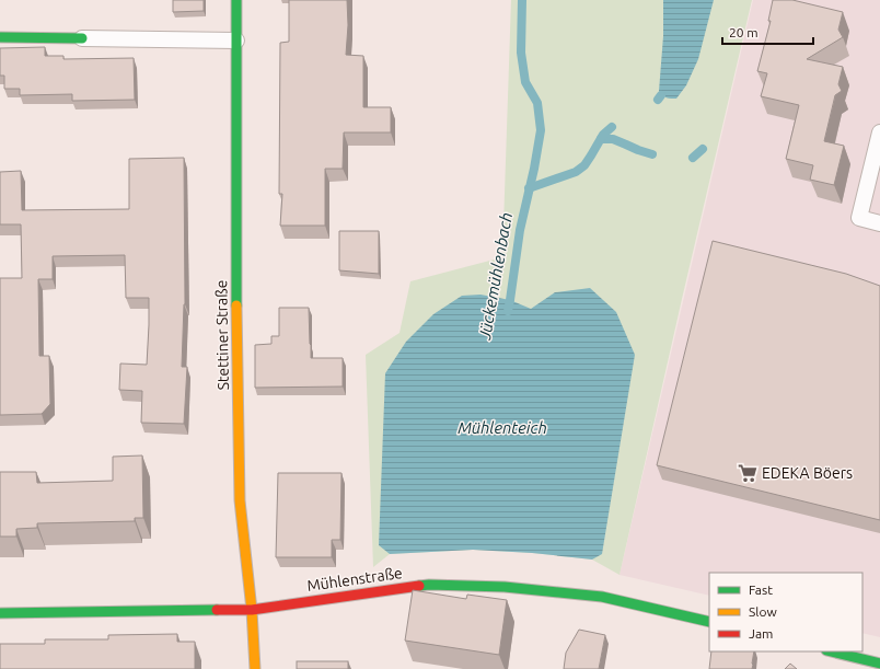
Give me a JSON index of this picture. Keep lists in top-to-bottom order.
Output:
{
  "streets": {
    "street": ["Stettiner Straße", "Mühlenstraße"]
  },
  "crossings": [
    ["Stettiner Straße", "Mühlenstraße"]
  ],
  "water": ["Jückemühlenbach", "Mühlenteich"],
  "places": {
    "supermarket": ["EDEKA Böers"]
  },
  "legend": ["Fast", "Slow", "Jam"],
  "scale_bar": "20 m"
}
